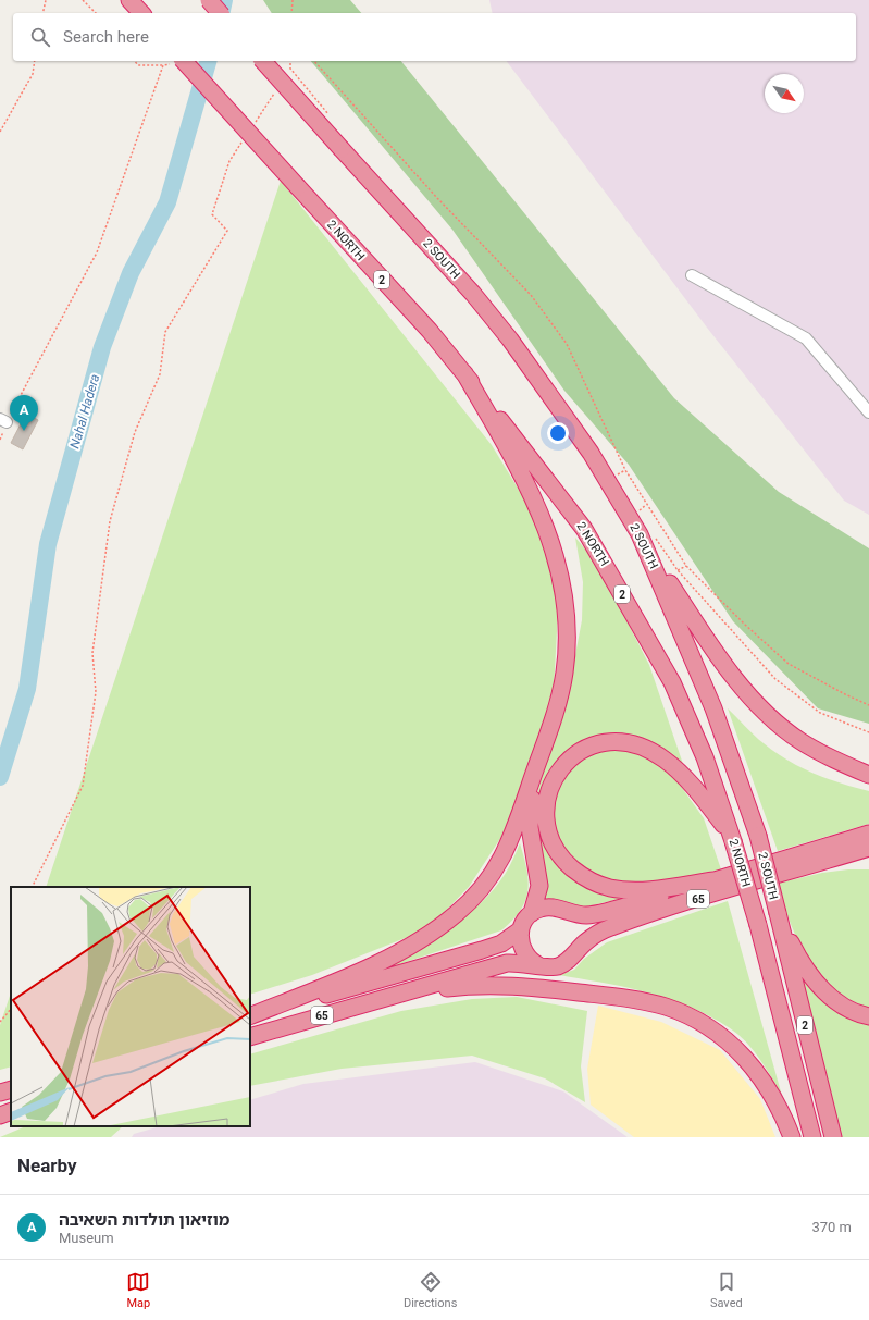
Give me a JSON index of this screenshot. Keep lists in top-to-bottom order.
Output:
{
  "streets": {
    "highway": [
      "2 NORTH",
      "2 SOUTH",
      "2",
      "65"
    ]
  },
  "water": ["Nahal Hadera"],
  "north": "bottom right",
  "page": {
    "search": "Search here",
    "pins": "A",
    "heading": "Nearby",
    "list": [
      {
        "mark": "A",
        "name": "מוזיאון תולדות השאיבה",
        "note": "Museum",
        "value": "370 m"
      }
    ],
    "nav": ["Map", "Directions", "Saved"]
  }
}
